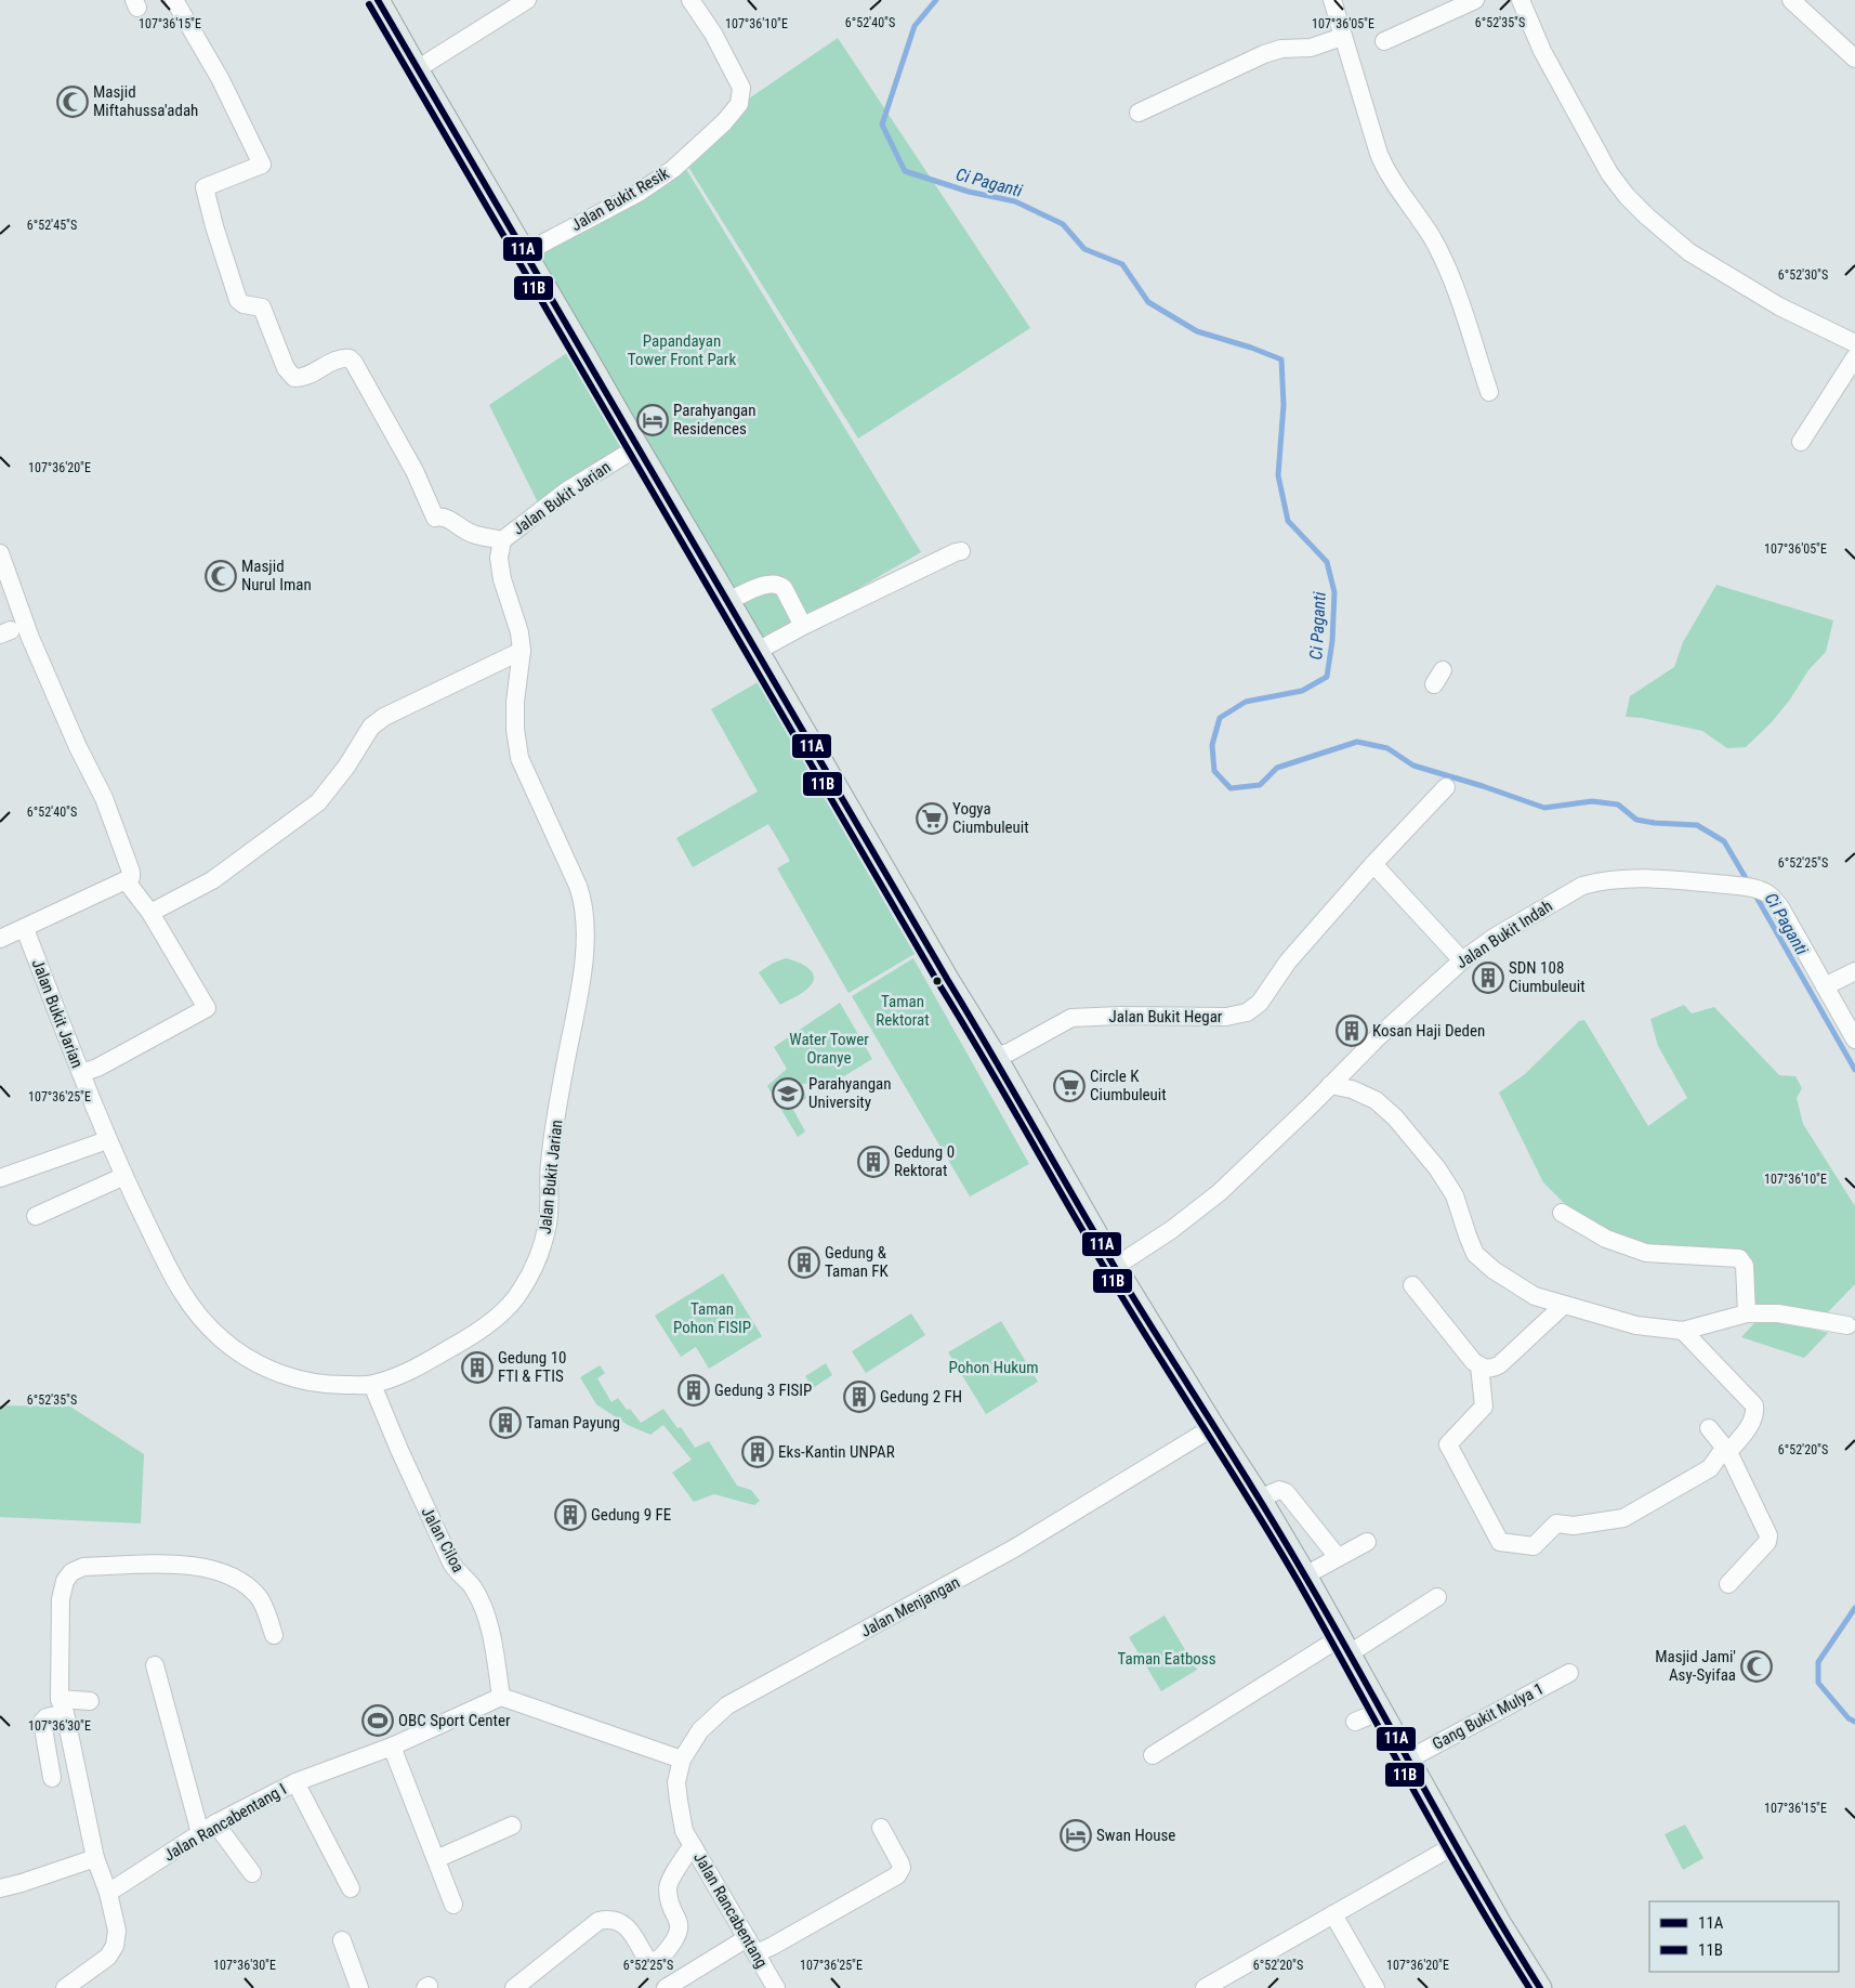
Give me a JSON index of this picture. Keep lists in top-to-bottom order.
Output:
{
  "streets": {
    "street": [
      "Jalan Bukit Resik",
      "Jalan Bukit Jarian",
      "Jalan Bukit Indah",
      "Jalan Bukit Hegar",
      "Jalan Ciloa",
      "Jalan Menjangan",
      "Gang Bukit Mulya 1",
      "Jalan Rancabentang I",
      "Jalan Rancabentang"
    ]
  },
  "crossings": [
    ["Jalan Bukit Jarian", "Jalan Ciloa"],
    ["Jalan Ciloa", "Jalan Rancabentang I"],
    ["Jalan Menjangan", "Jalan Rancabentang"]
  ],
  "water": ["Ci Paganti"],
  "parks": [
    "Papandayan Tower Front Park",
    "Taman Rektorat",
    "Water Tower Oranye",
    "Taman Pohon FISIP",
    "Pohon Hukum",
    "Taman Eatboss"
  ],
  "places": {
    "mosque": ["Masjid Miftahussa'adah", "Masjid Nurul Iman", "Masjid Jami' Asy-Syifaa"],
    "hotel": ["Parahyangan Residences", "Swan House"],
    "supermarket": ["Yogya Ciumbuleuit", "Circle K Ciumbuleuit"],
    "building": [
      "SDN 108 Ciumbuleuit",
      "Kosan Haji Deden",
      "Gedung 0 Rektorat",
      "Gedung & Taman FK",
      "Gedung 10 FTI & FTIS",
      "Gedung 3 FISIP",
      "Gedung 2 FH",
      "Taman Payung",
      "Eks-Kantin UNPAR",
      "Gedung 9 FE"
    ],
    "school or university": ["Parahyangan University"],
    "sports": ["OBC Sport Center"]
  },
  "lines": ["transit line 11A", "transit line 11B"],
  "legend": ["11A", "11B"],
  "coordinates": [
    "6°52'40\"S",
    "6°52'35\"S",
    "107°36'15\"E",
    "107°36'05\"E",
    "107°36'10\"E",
    "6°52'45\"S",
    "6°52'30\"S",
    "107°36'20\"E",
    "6°52'25\"S",
    "107°36'25\"E",
    "6°52'20\"S",
    "107°36'30\"E"
  ]
}
